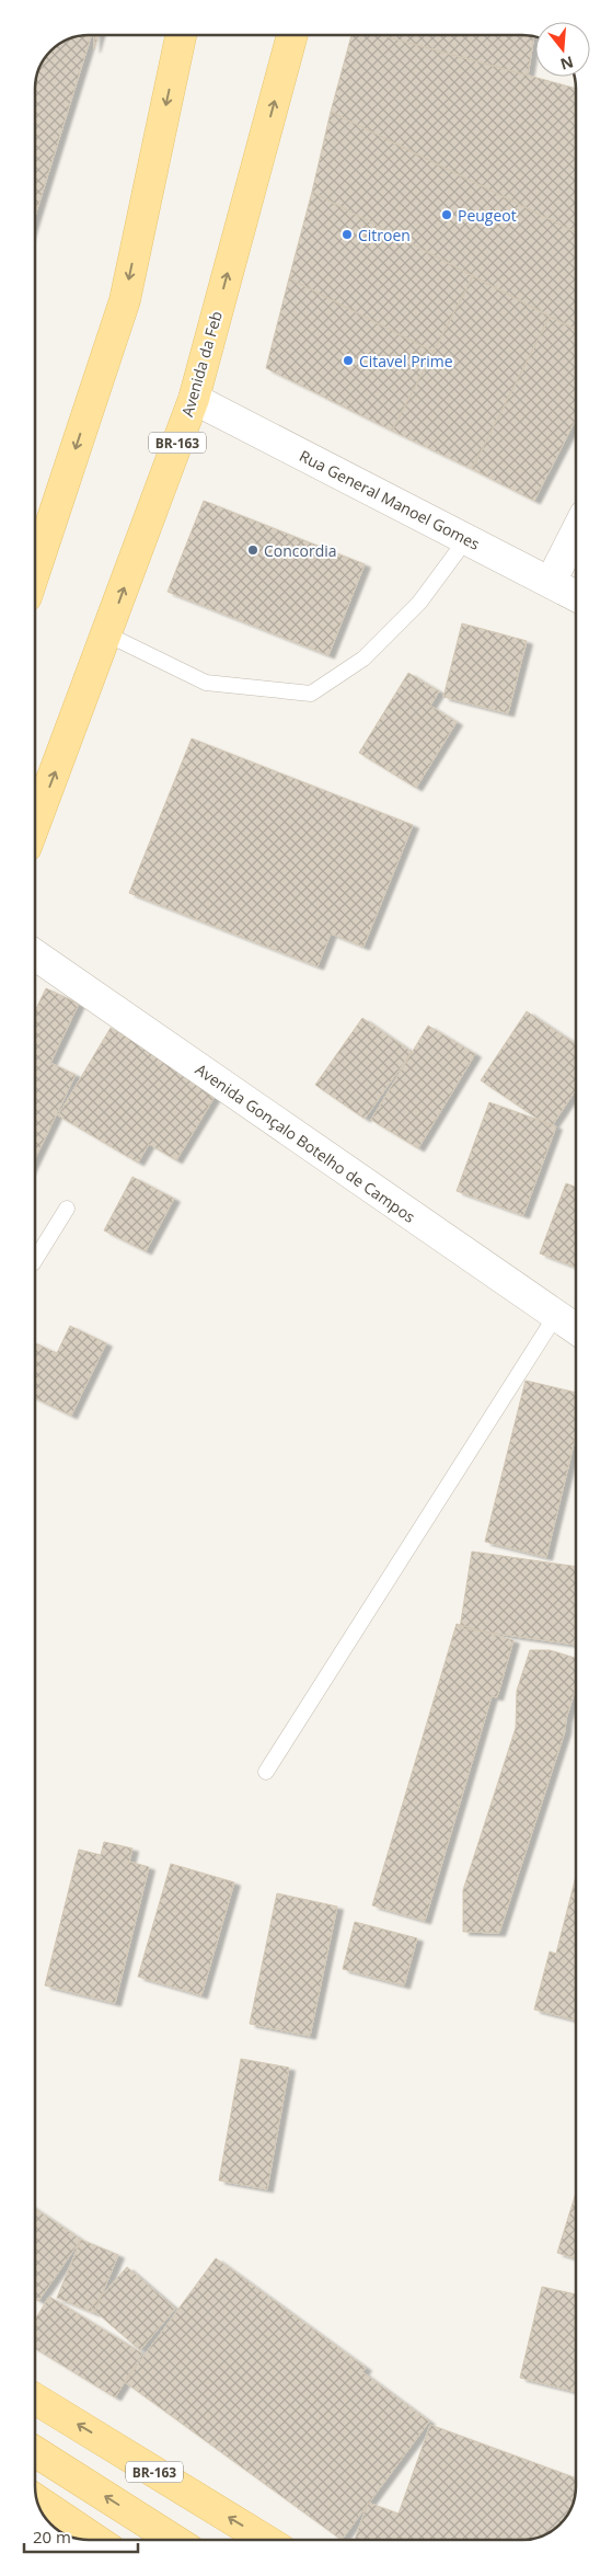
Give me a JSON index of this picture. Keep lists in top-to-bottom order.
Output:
{
  "streets": {
    "main road": ["Avenida da Feb", "BR-163"],
    "street": ["Rua General Manoel Gomes", "Avenida Gonçalo Botelho de Campos"]
  },
  "crossings": [
    ["Avenida da Feb", "Rua General Manoel Gomes"]
  ],
  "places": [
    "Peugeot",
    "Citroen",
    "Citavel Prime",
    "Concordia"
  ],
  "scale_bar": "20 m",
  "north": "bottom"
}
